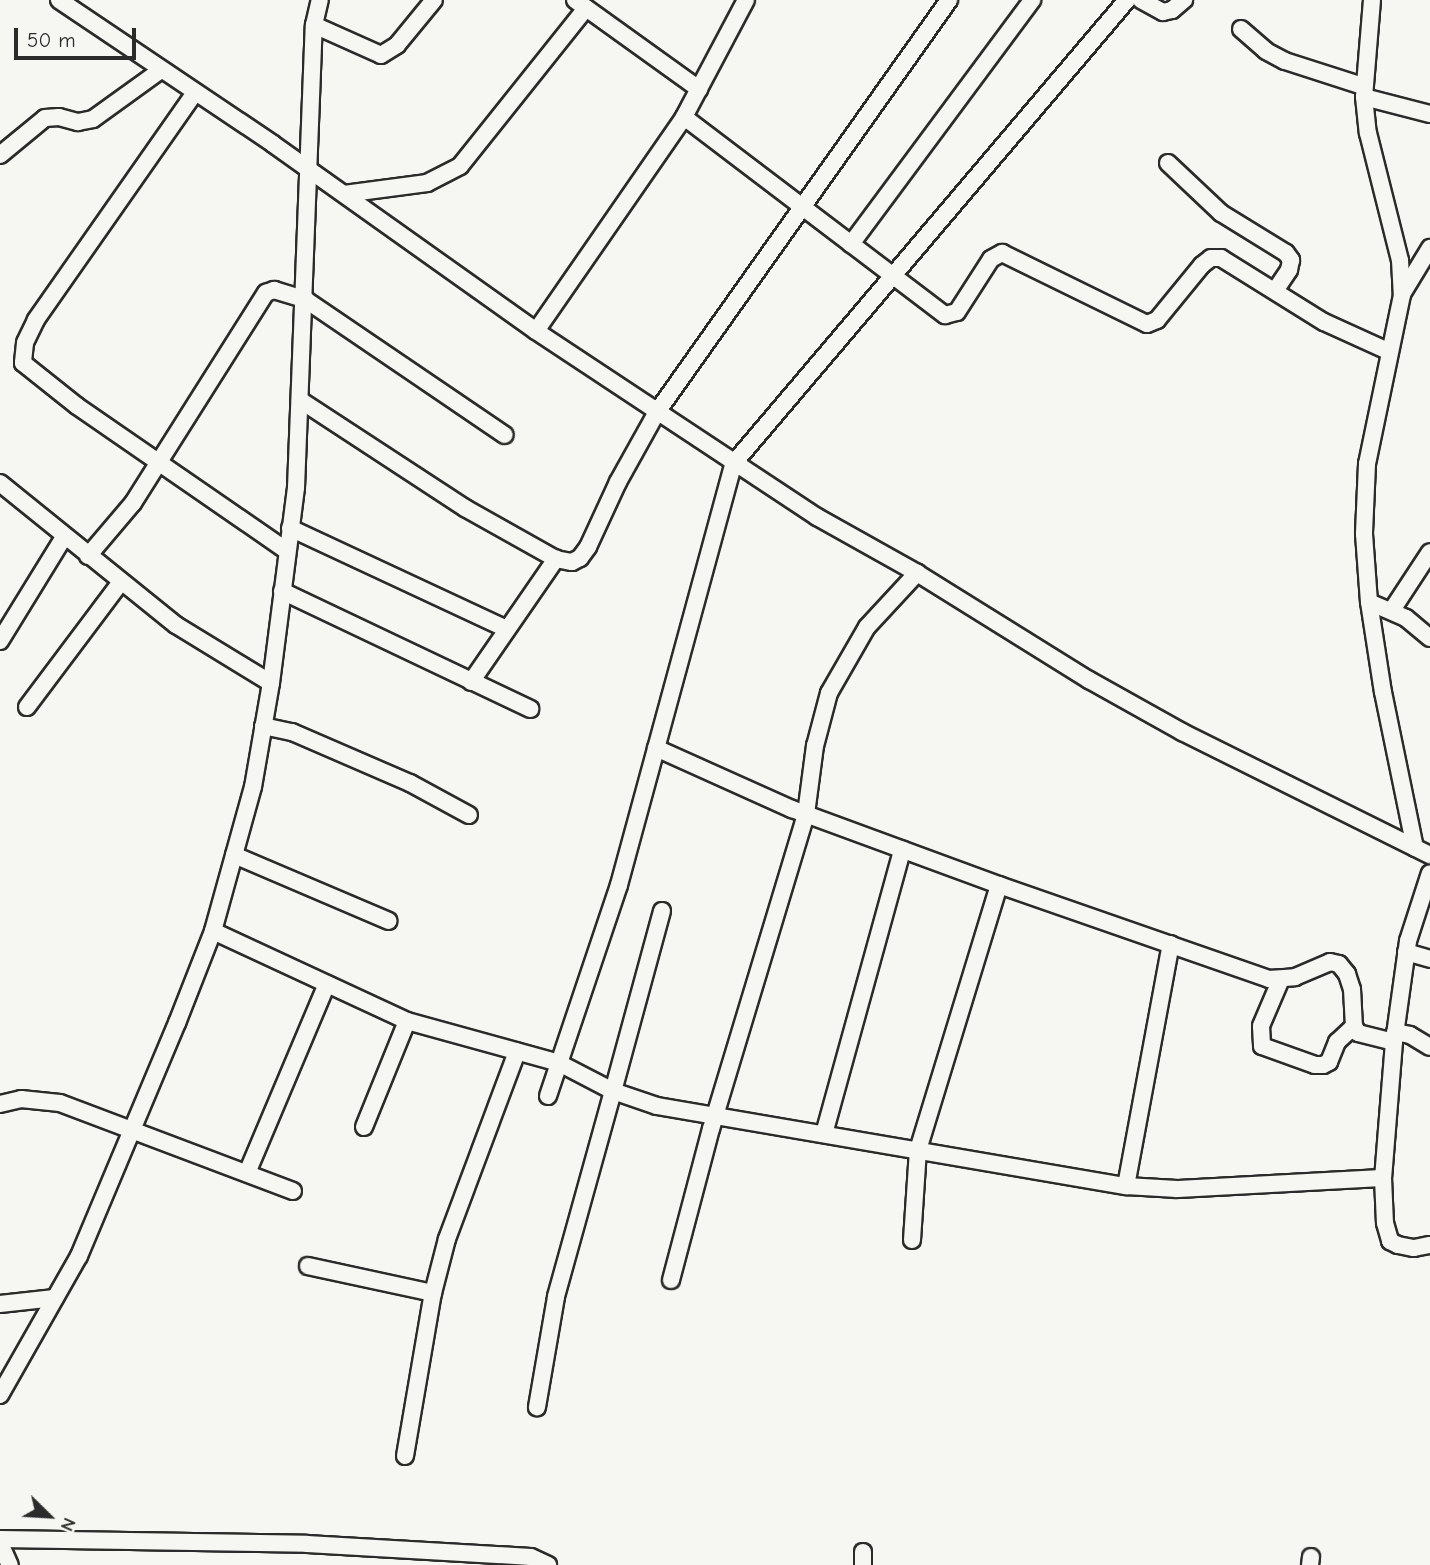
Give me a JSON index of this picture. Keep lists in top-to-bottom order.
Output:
{
  "scale_bar": "50 m",
  "north": "bottom right"
}
